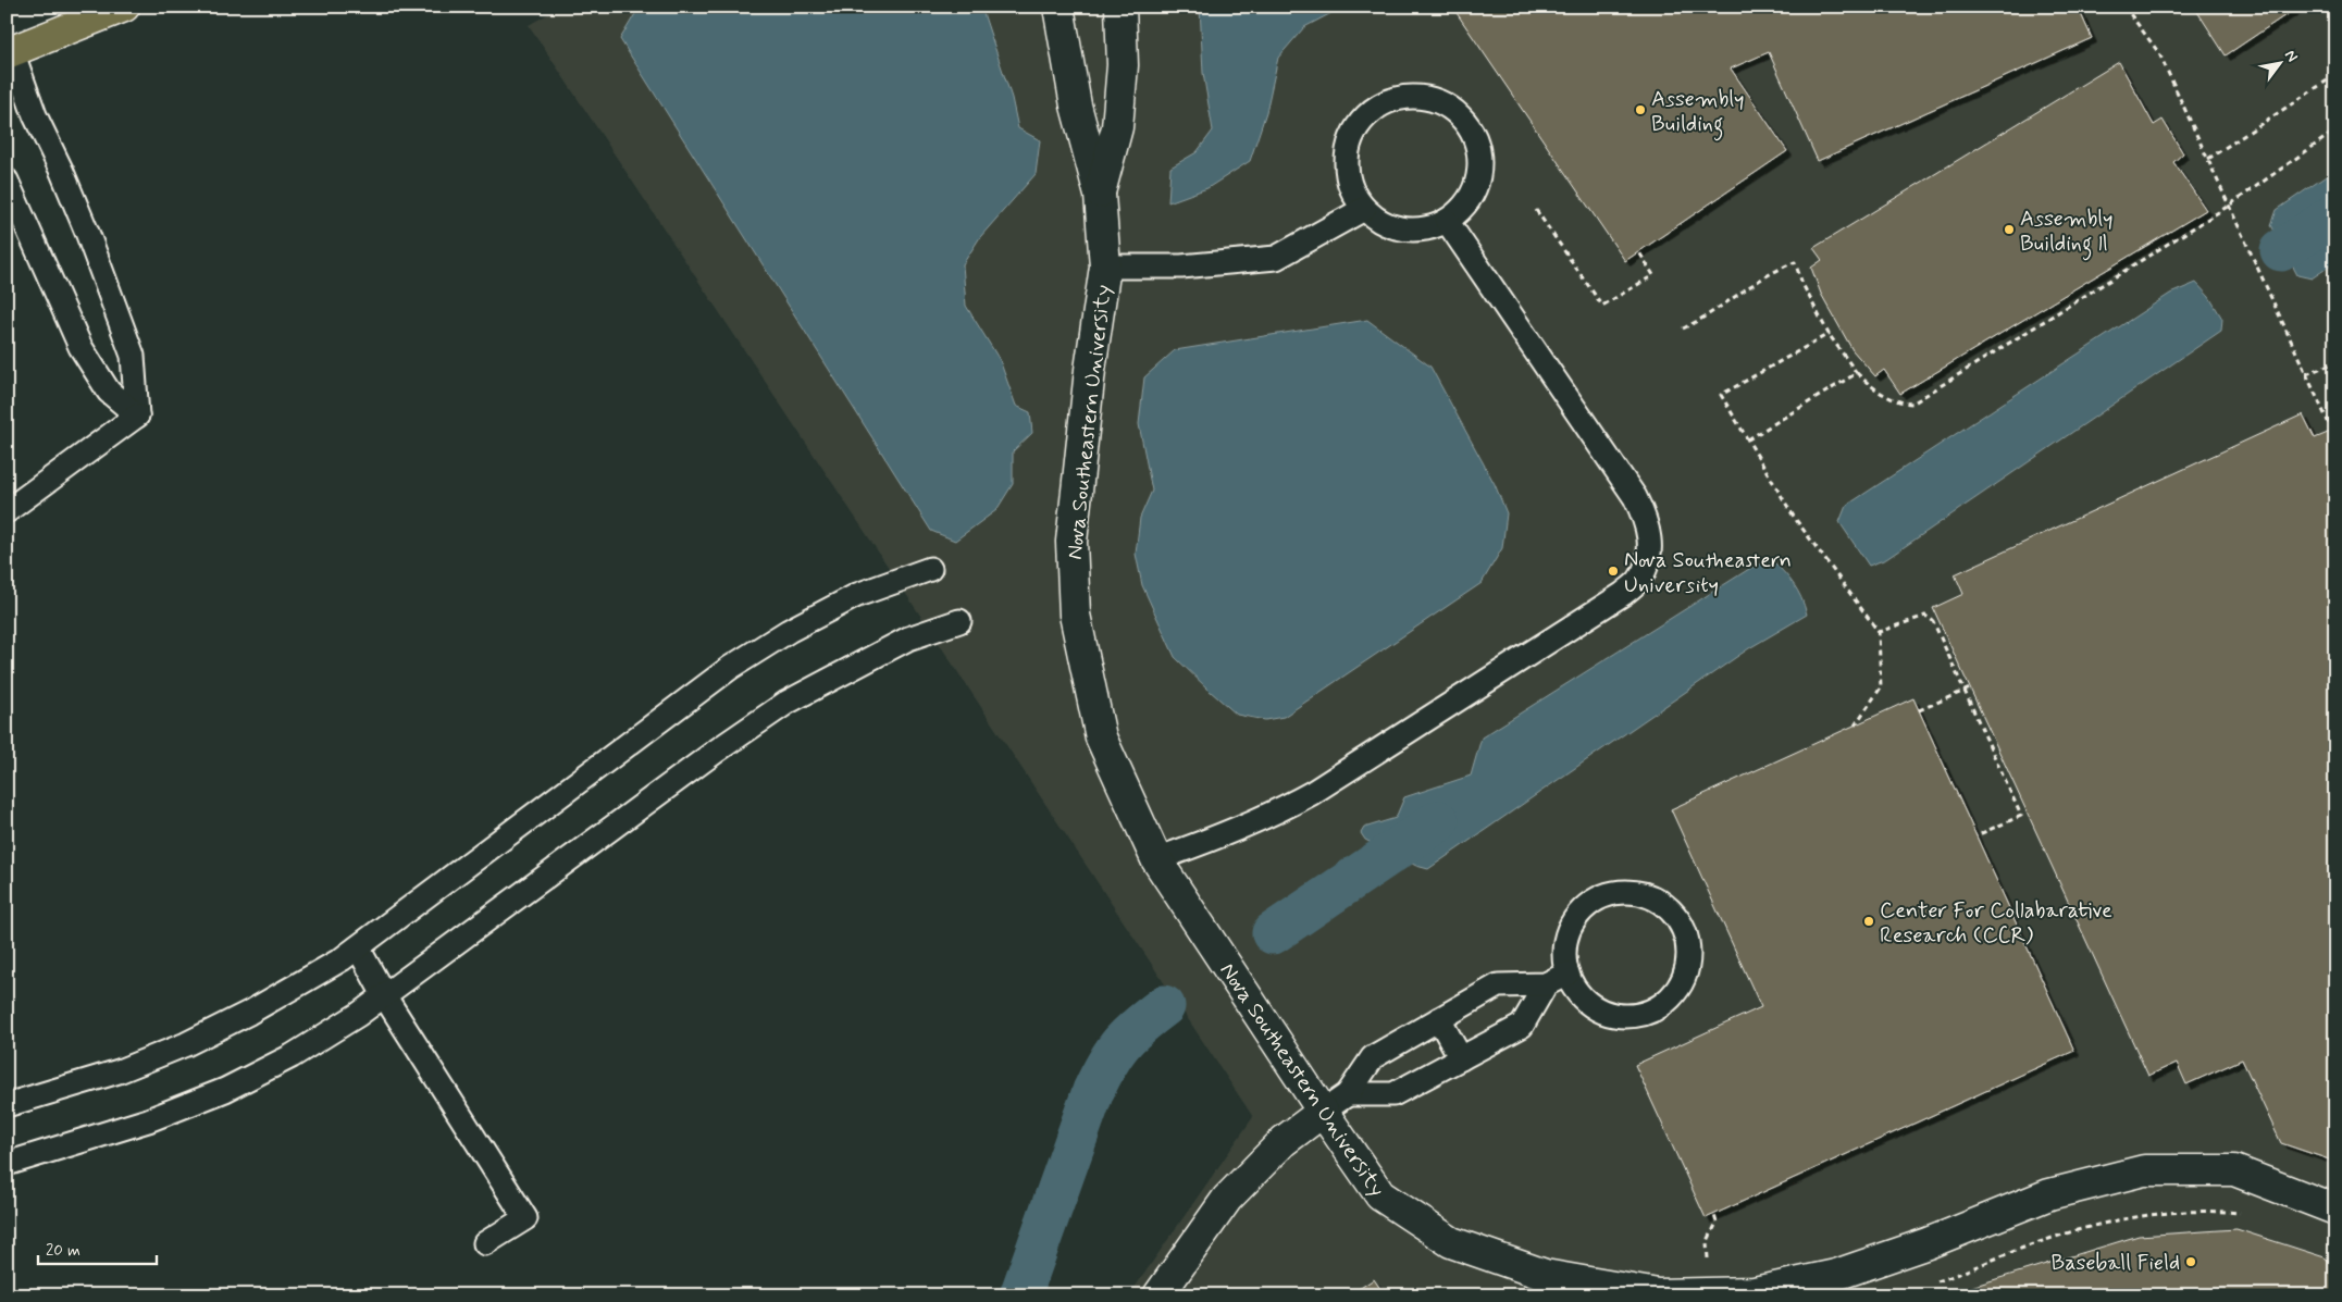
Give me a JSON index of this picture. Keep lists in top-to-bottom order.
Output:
{
  "streets": {
    "street": ["Nova Southeastern University"]
  },
  "places": [
    "Assembly Building",
    "Assembly Building ll",
    "Nova Southeastern University",
    "Center For Collabarative Research (CCR)",
    "Baseball Field"
  ],
  "scale_bar": "20 m",
  "north": "top right"
}
